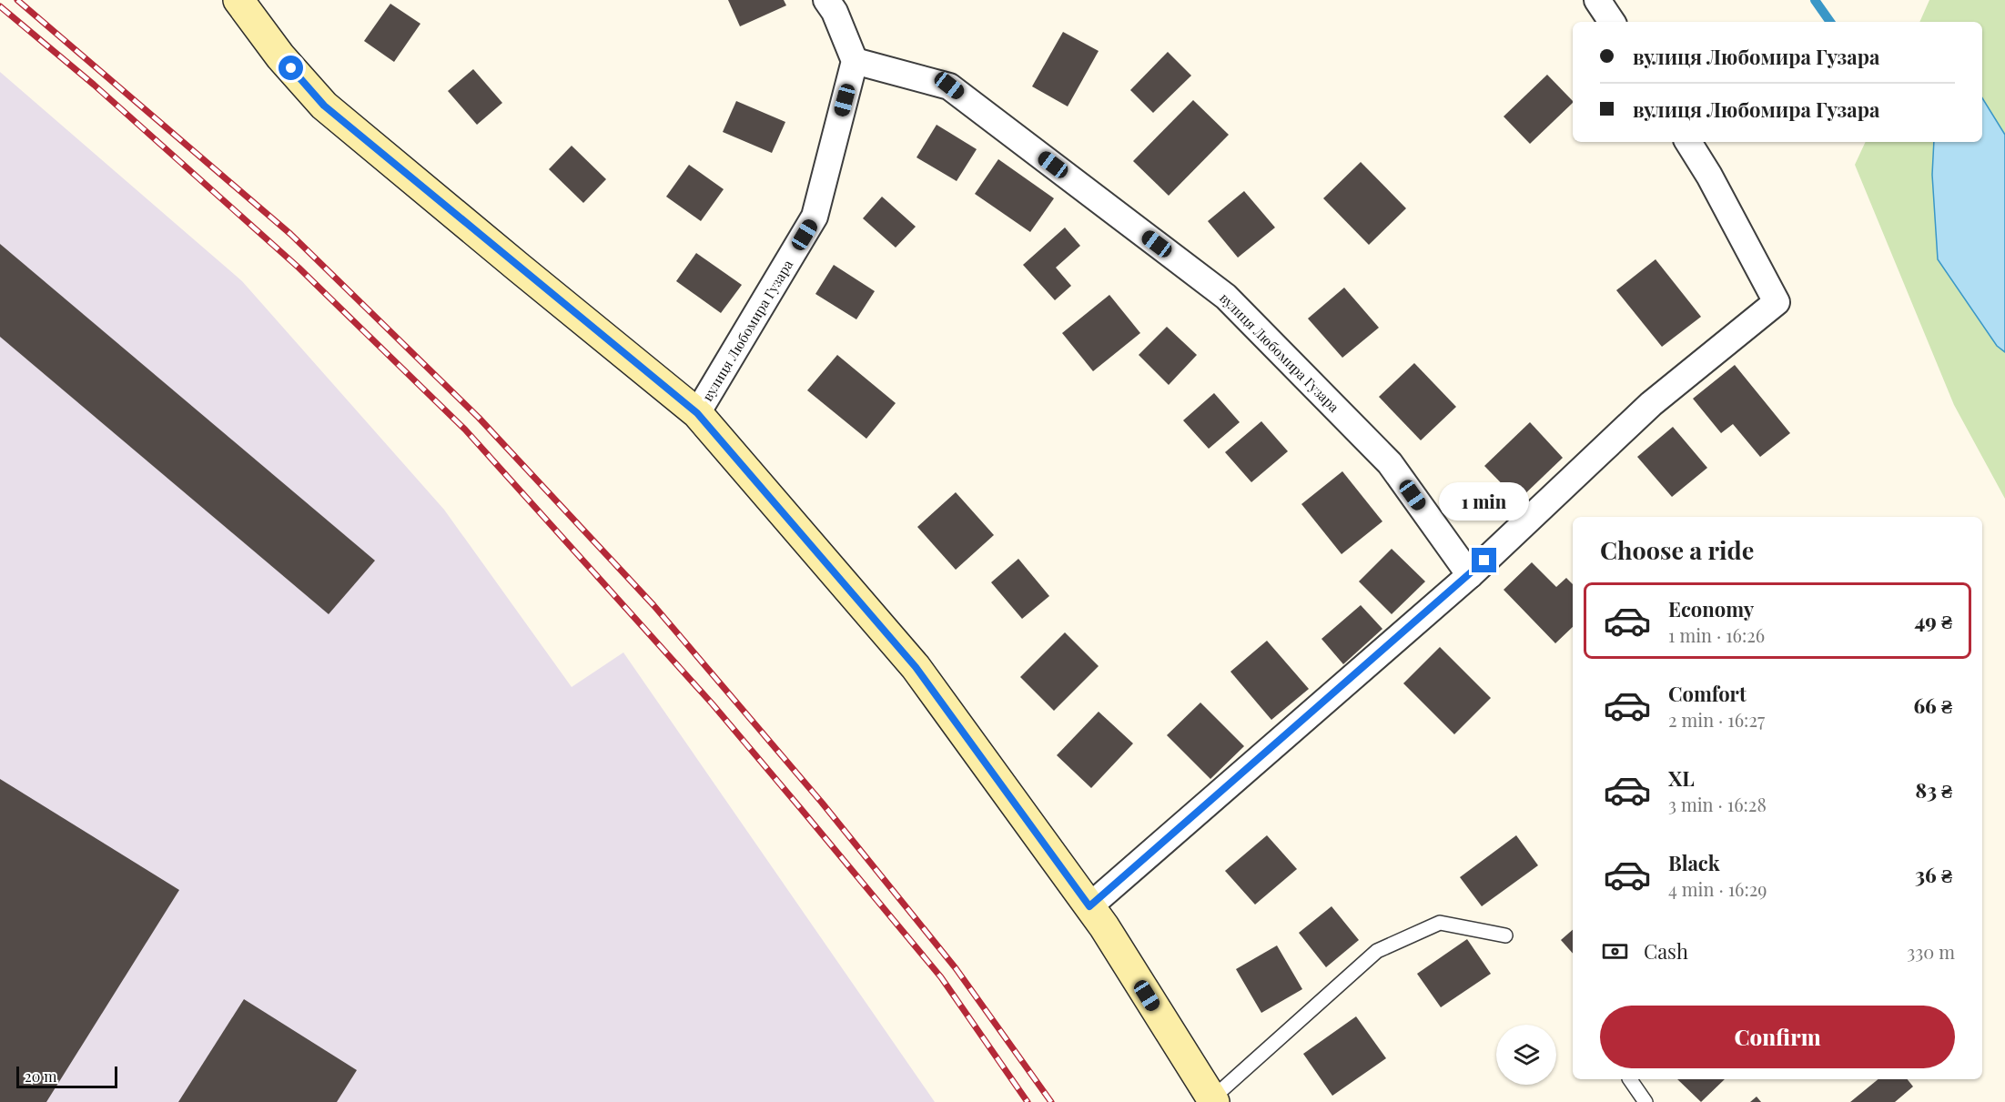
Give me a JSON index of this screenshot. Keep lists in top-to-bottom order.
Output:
{
  "streets": {
    "main road": ["вулиця Любомира Гузара"]
  },
  "scale_bar": "20 m",
  "page": {
    "banner": ["вулиця Любомира Гузара", "вулиця Любомира Гузара"],
    "bubble": "1 min",
    "heading": "Choose a ride",
    "list": [
      {
        "name": "Economy",
        "note": "1 min · 16:26",
        "value": "49 ₴"
      },
      {
        "name": "Comfort",
        "note": "2 min · 16:27",
        "value": "66 ₴"
      },
      {
        "name": "XL",
        "note": "3 min · 16:28",
        "value": "83 ₴"
      },
      {
        "name": "Black",
        "note": "4 min · 16:29",
        "value": "36 ₴"
      }
    ],
    "pay": ["Cash", "330 m"],
    "buttons": "Confirm",
    "scale": "20 m"
  }
}
